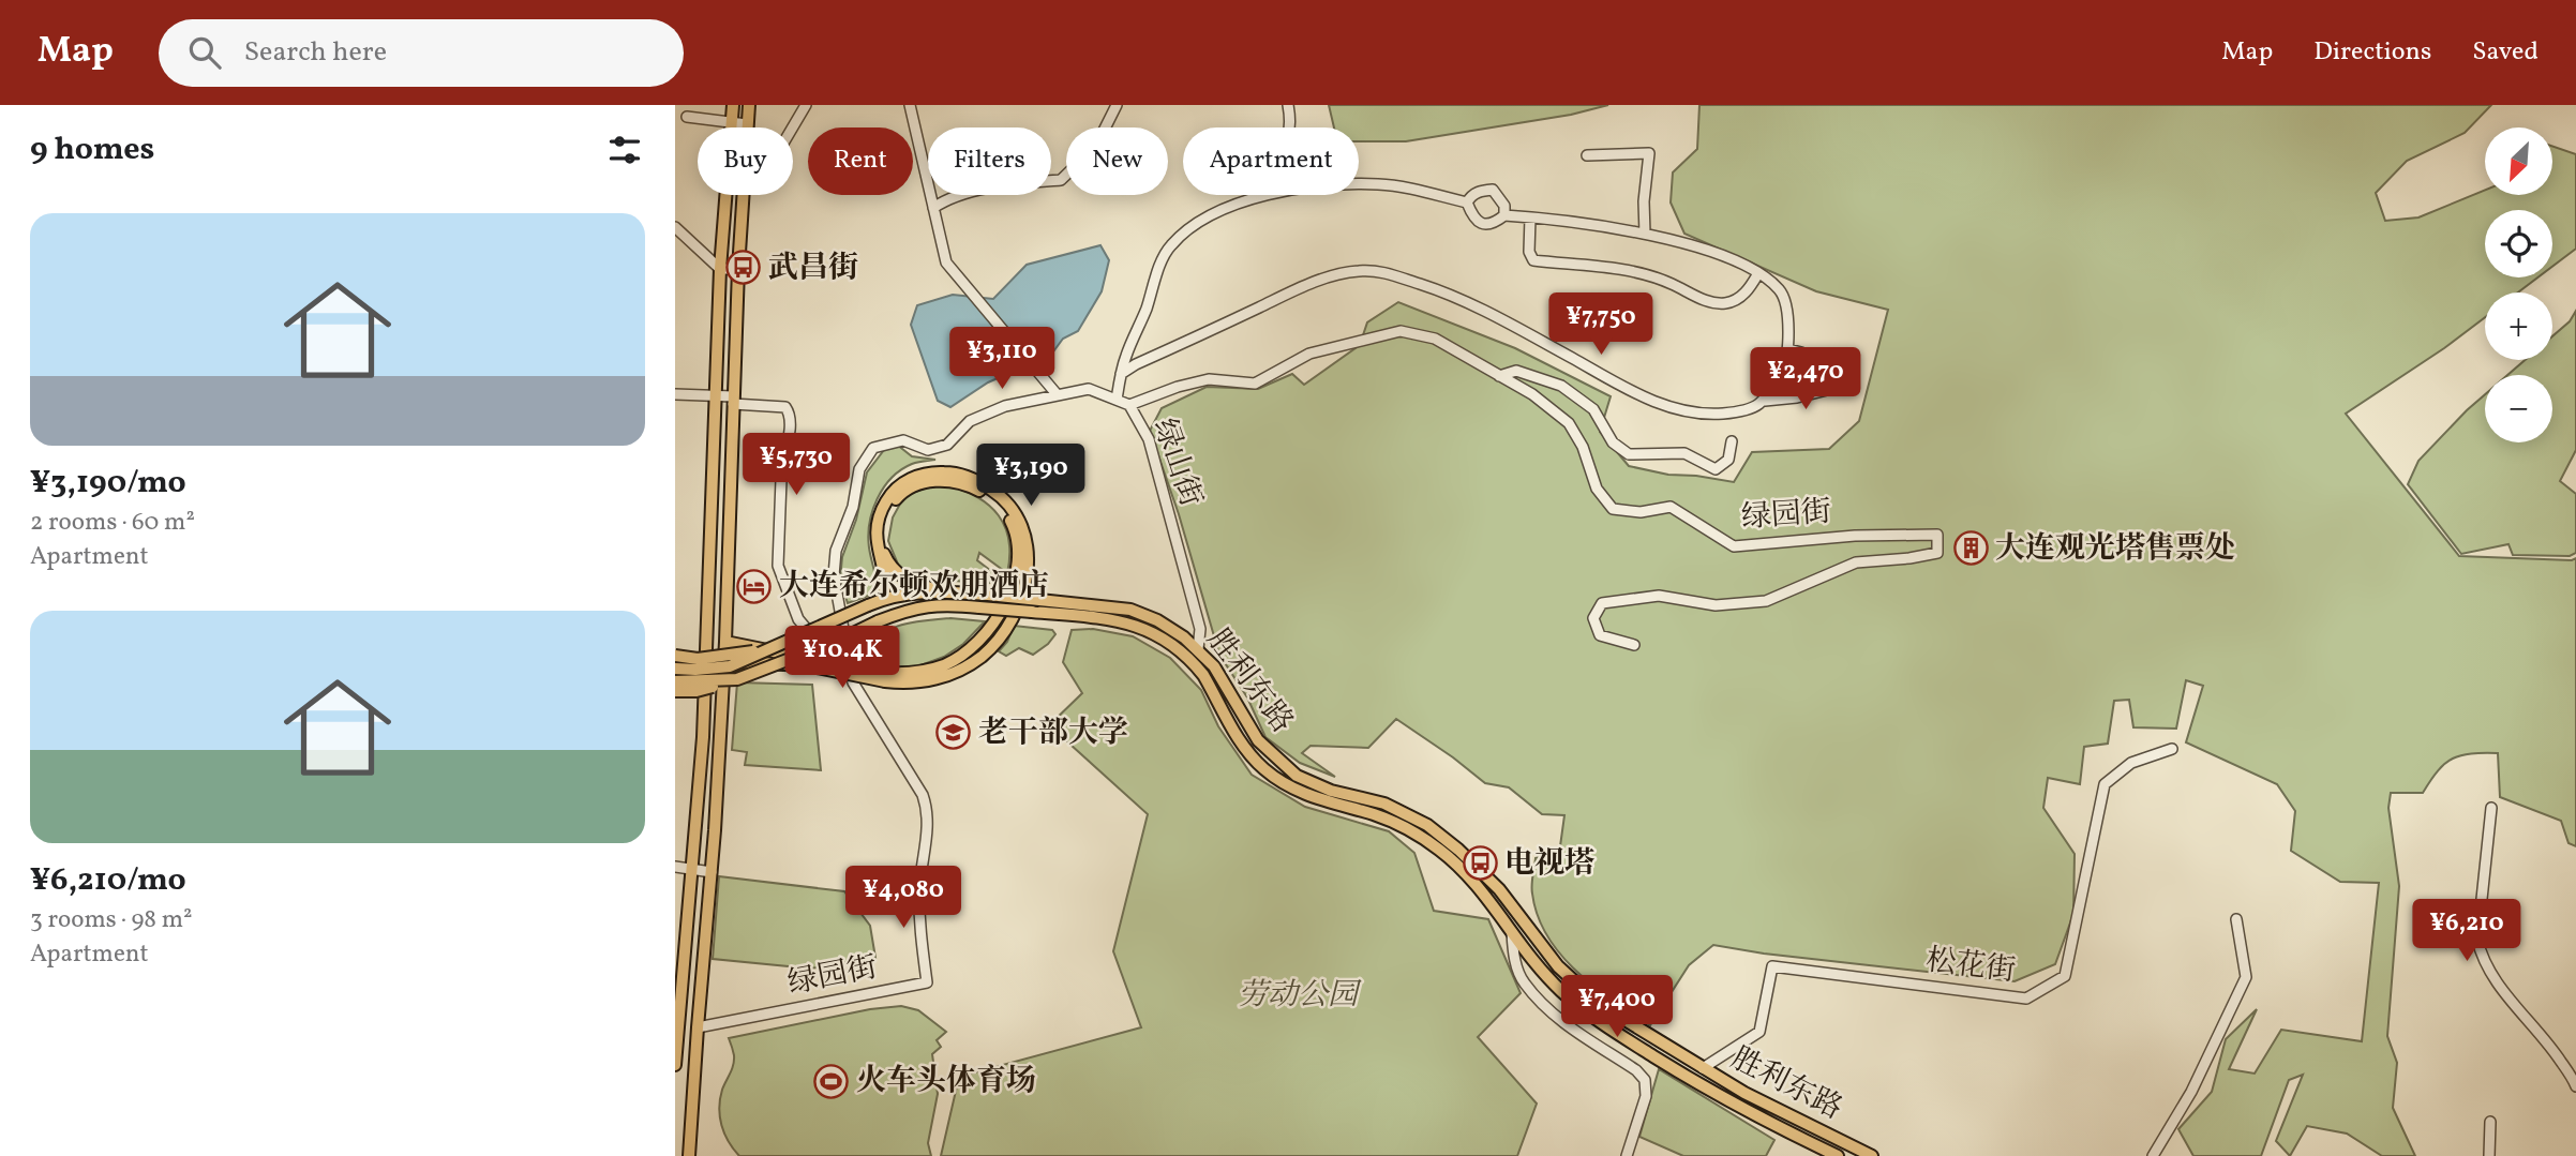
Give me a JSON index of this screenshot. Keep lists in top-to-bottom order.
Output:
{
  "streets": {
    "main road": ["胜利东路"],
    "street": ["绿山街", "绿园街", "松花街"]
  },
  "crossings": [
    ["绿山街", "绿园街"],
    ["绿山街", "胜利东路"],
    ["胜利东路", "松花街"]
  ],
  "parks": ["劳动公园"],
  "places": {
    "bus stop": ["武昌街", "电视塔"],
    "building": ["大连观光塔售票处"],
    "hotel": ["大连希尔顿欢朋酒店"],
    "school or university": ["老干部大学"],
    "sports": ["火车头体育场"]
  },
  "north": "bottom left",
  "page": {
    "header": "Map",
    "search": "Search here",
    "nav": ["Map", "Directions", "Saved"],
    "heading": "9 homes",
    "map_buttons": ["+", "−"],
    "chip": [
      "Buy",
      "Rent",
      "Filters",
      "New",
      "Apartment"
    ],
    "list": [
      {
        "name": "¥3,190/mo",
        "note": "2 rooms · 60 m² · Apartment"
      },
      {
        "name": "¥6,210/mo",
        "note": "3 rooms · 98 m² · Apartment"
      }
    ],
    "price": [
      "¥7,750",
      "¥3,110",
      "¥2,470",
      "¥5,730",
      "¥3,190",
      "¥10.4K",
      "¥4,080",
      "¥6,210",
      "¥7,400"
    ]
  }
}
